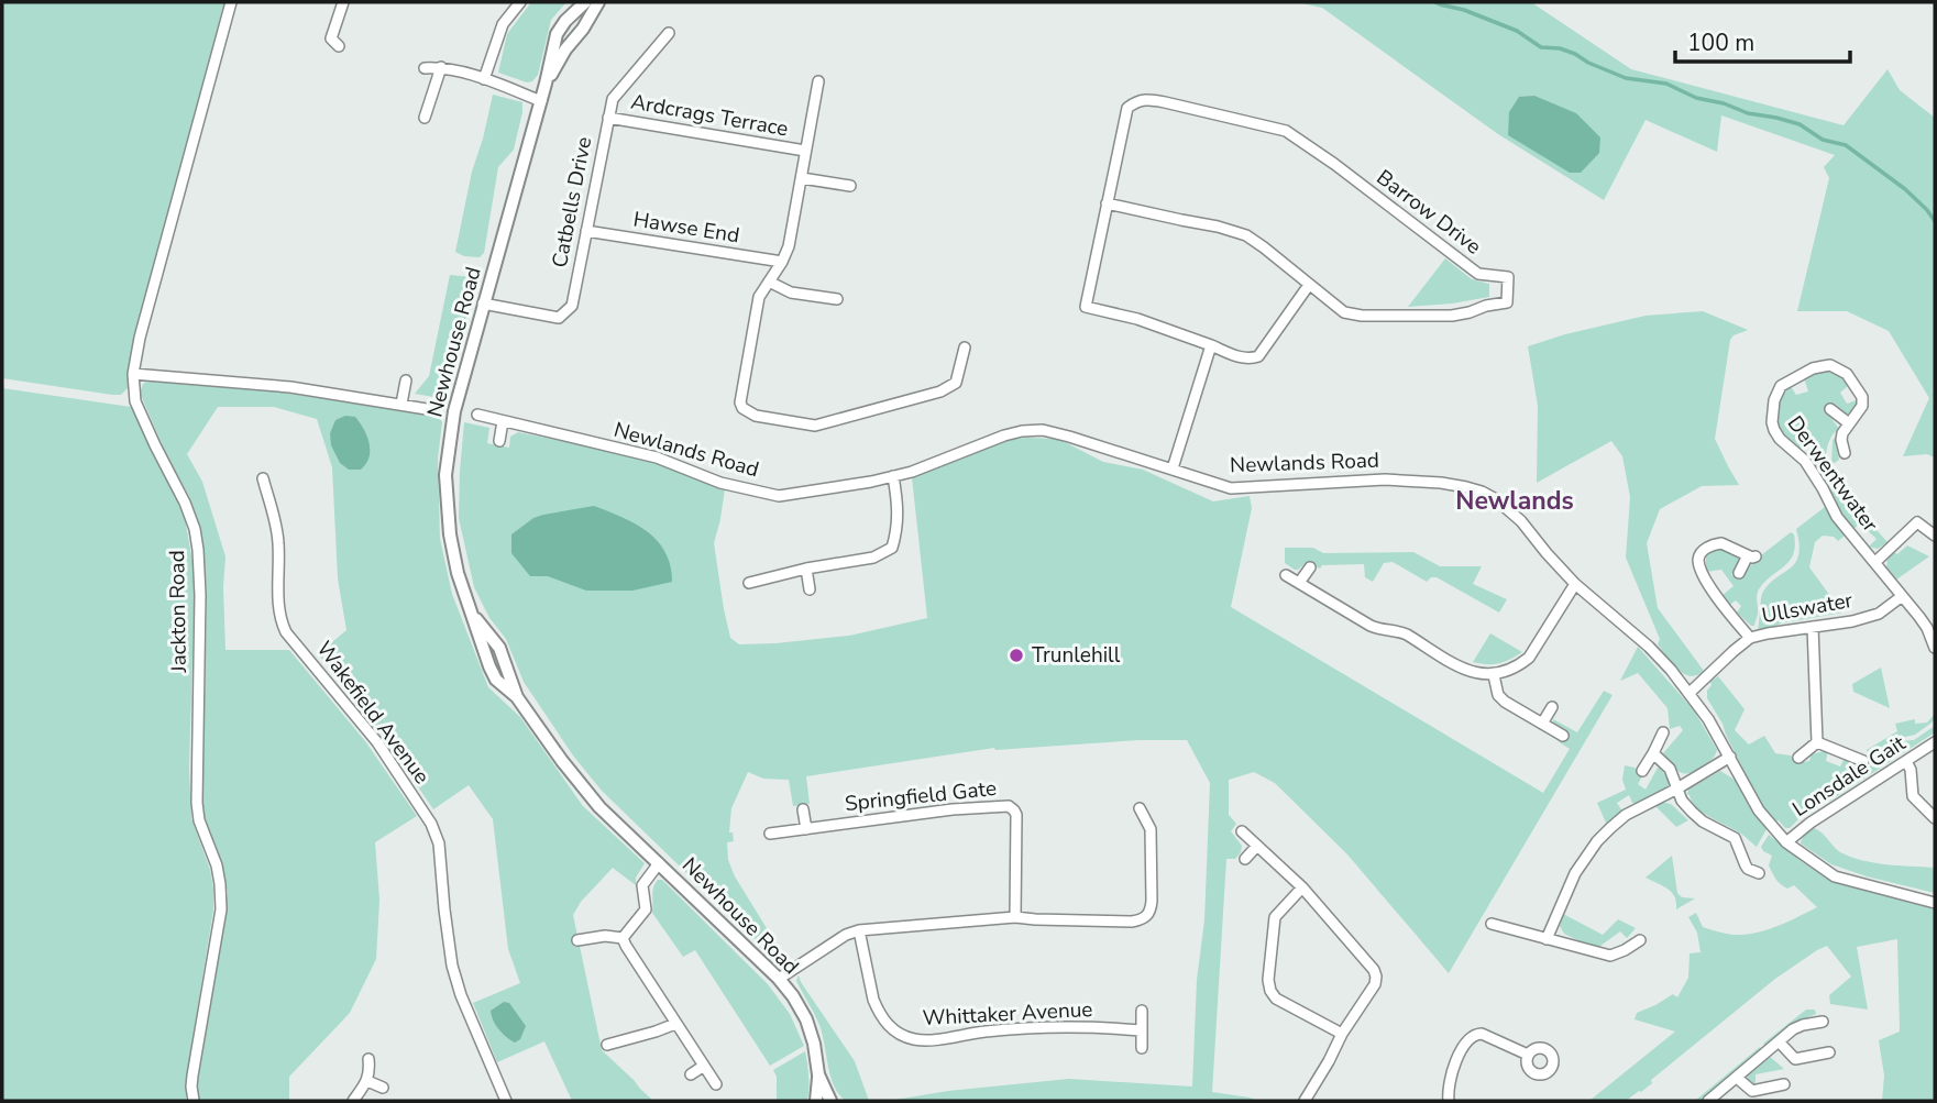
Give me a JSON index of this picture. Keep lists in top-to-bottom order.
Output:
{
  "streets": {
    "street": [
      "Ardcrags Terrace",
      "Catbells Drive",
      "Barrow Drive",
      "Hawse End",
      "Newhouse Road",
      "Newlands Road",
      "Derwentwater",
      "Ullswater",
      "Jackton Road",
      "Wakefield Avenue",
      "Lonsdale Gait",
      "Springfield Gate",
      "Whittaker Avenue"
    ]
  },
  "crossings": [
    ["Ardcrags Terrace", "Catbells Drive"],
    ["Catbells Drive", "Hawse End"],
    ["Catbells Drive", "Newhouse Road"],
    ["Newlands Road", "Ullswater"],
    ["Newlands Road", "Lonsdale Gait"],
    ["Derwentwater", "Ullswater"]
  ],
  "districts": ["Newlands"],
  "places": ["Trunlehill"],
  "scale_bar": "100 m"
}
